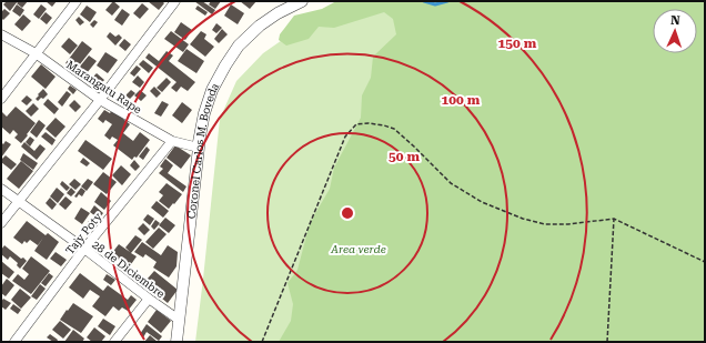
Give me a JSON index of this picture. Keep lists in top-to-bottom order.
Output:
{
  "streets": {
    "street": [
      "Marangatu Rape",
      "Coronel Carlos M. Boveda",
      "Tajy Poty",
      "28 de Diciembre"
    ]
  },
  "crossings": [
    ["Marangatu Rape", "Coronel Carlos M. Boveda"],
    ["Marangatu Rape", "Tajy Poty"],
    ["Coronel Carlos M. Boveda", "28 de Diciembre"],
    ["Tajy Poty", "28 de Diciembre"]
  ],
  "parks": ["Area verde"],
  "north": "top",
  "rings": ["150 m", "100 m", "50 m"]
}
